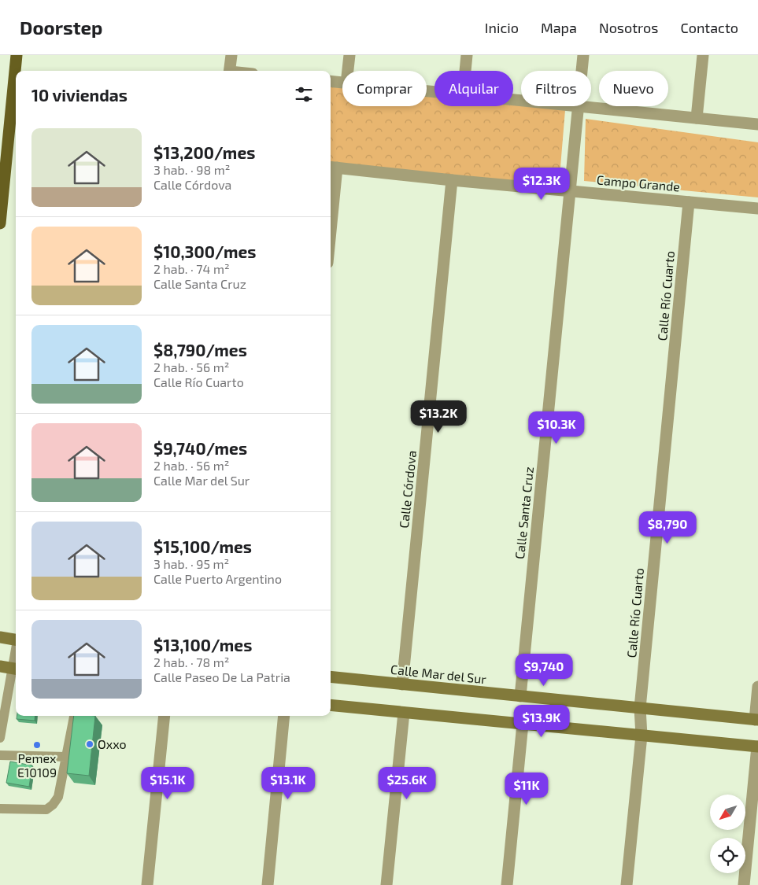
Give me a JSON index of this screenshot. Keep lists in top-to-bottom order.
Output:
{
  "streets": {
    "street": [
      "Campo Grande",
      "Calle Río Cuarto",
      "Calle Córdova",
      "Calle Santa Cruz",
      "Calle Mar del Sur"
    ]
  },
  "crossings": [
    ["Campo Grande", "Calle Río Cuarto"],
    ["Campo Grande", "Calle Córdova"],
    ["Campo Grande", "Calle Santa Cruz"],
    ["Calle Río Cuarto", "Calle Mar del Sur"],
    ["Calle Córdova", "Calle Mar del Sur"],
    ["Calle Santa Cruz", "Calle Mar del Sur"]
  ],
  "places": ["Oxxo", "Pemex E10109"],
  "north": "bottom left",
  "page": {
    "header": "Doorstep",
    "nav": [
      "Inicio",
      "Mapa",
      "Nosotros",
      "Contacto"
    ],
    "chip": [
      "Comprar",
      "Alquilar",
      "Filtros",
      "Nuevo"
    ],
    "heading": "10 viviendas",
    "list": [
      {
        "name": "$13,200/mes",
        "note": "3 hab. · 98 m² · Calle Córdova"
      },
      {
        "name": "$10,300/mes",
        "note": "2 hab. · 74 m² · Calle Santa Cruz"
      },
      {
        "name": "$8,790/mes",
        "note": "2 hab. · 56 m² · Calle Río Cuarto"
      },
      {
        "name": "$9,740/mes",
        "note": "2 hab. · 56 m² · Calle Mar del Sur"
      },
      {
        "name": "$15,100/mes",
        "note": "3 hab. · 95 m² · Calle Puerto Argentino"
      },
      {
        "name": "$13,100/mes",
        "note": "2 hab. · 78 m² · Calle Paseo De La Patria"
      }
    ],
    "price": [
      "$12.3K",
      "$13.2K",
      "$10.3K",
      "$8,790",
      "$9,740",
      "$13.9K",
      "$15.1K",
      "$13.1K",
      "$25.6K",
      "$11K"
    ]
  }
}
